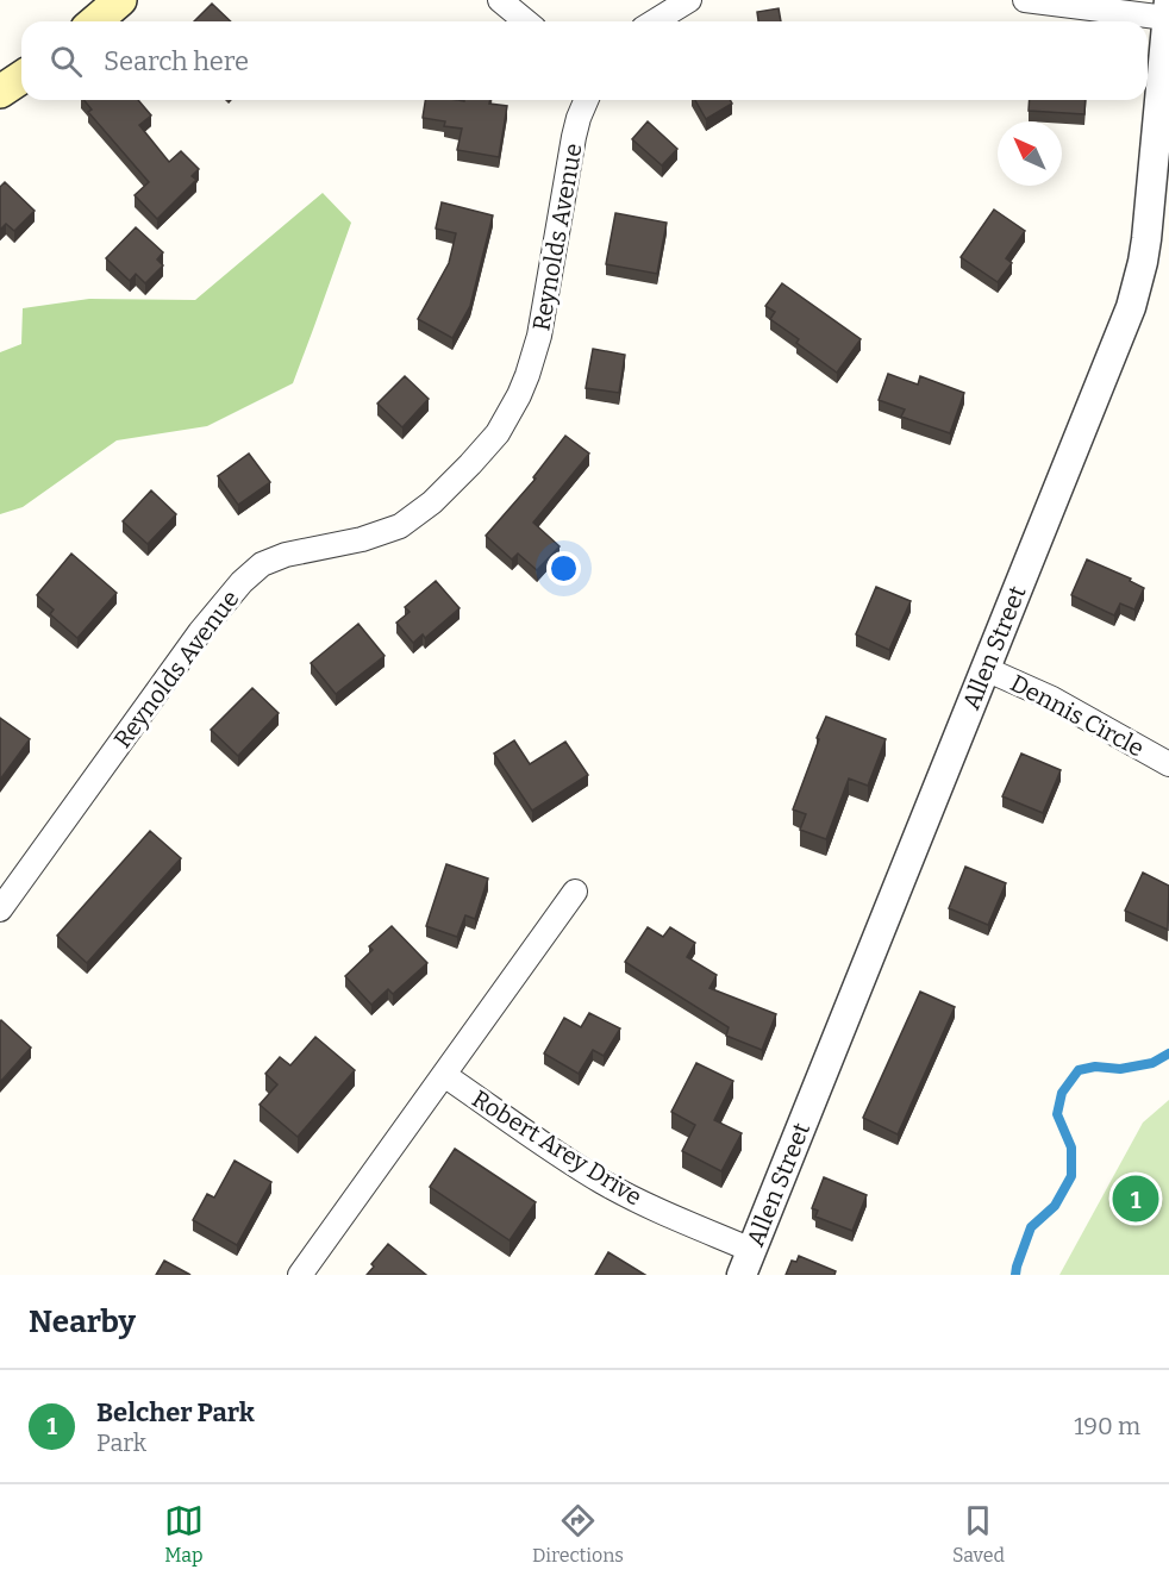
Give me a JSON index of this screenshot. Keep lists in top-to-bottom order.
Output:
{
  "streets": {
    "street": [
      "Reynolds Avenue",
      "Allen Street",
      "Dennis Circle",
      "Robert Arey Drive"
    ]
  },
  "crossings": [
    ["Allen Street", "Dennis Circle"],
    ["Allen Street", "Robert Arey Drive"]
  ],
  "north": "top left",
  "page": {
    "search": "Search here",
    "pins": "1",
    "heading": "Nearby",
    "list": [
      {
        "mark": "1",
        "name": "Belcher Park",
        "note": "Park",
        "value": "190 m"
      }
    ],
    "nav": ["Map", "Directions", "Saved"]
  }
}
